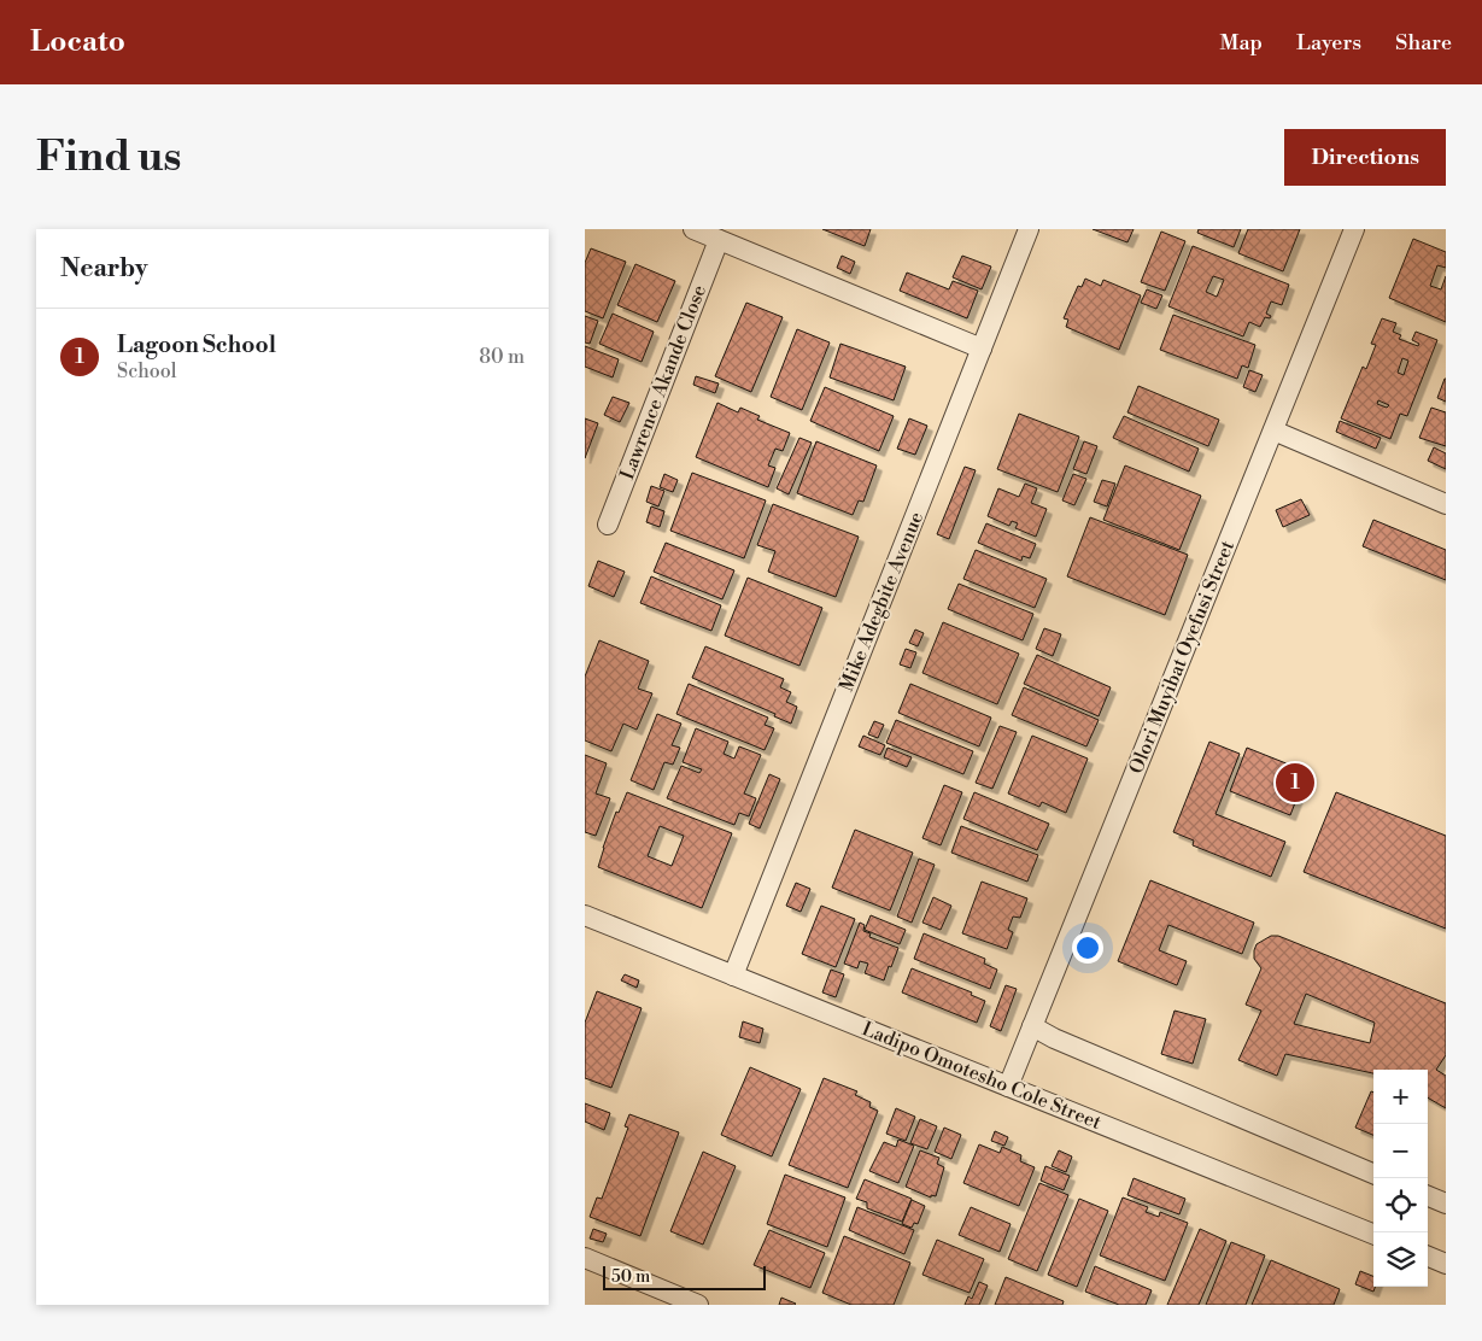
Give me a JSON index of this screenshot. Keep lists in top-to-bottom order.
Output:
{
  "streets": {
    "street": [
      "Lawrence Akande Close",
      "Mike Adegbite Avenue",
      "Olori Muyibat Oyefusi Street",
      "Ladipo Omotesho Cole Street"
    ]
  },
  "crossings": [
    ["Mike Adegbite Avenue", "Ladipo Omotesho Cole Street"],
    ["Olori Muyibat Oyefusi Street", "Ladipo Omotesho Cole Street"]
  ],
  "scale_bar": "50 m",
  "page": {
    "header": "Locato",
    "nav": ["Map", "Layers", "Share"],
    "buttons": "Directions",
    "title": "Find us",
    "heading": "Nearby",
    "list": [
      {
        "mark": "1",
        "name": "Lagoon School",
        "note": "School",
        "value": "80 m"
      }
    ],
    "pins": "1",
    "map_buttons": ["+", "−"],
    "scale": "50 m"
  }
}
